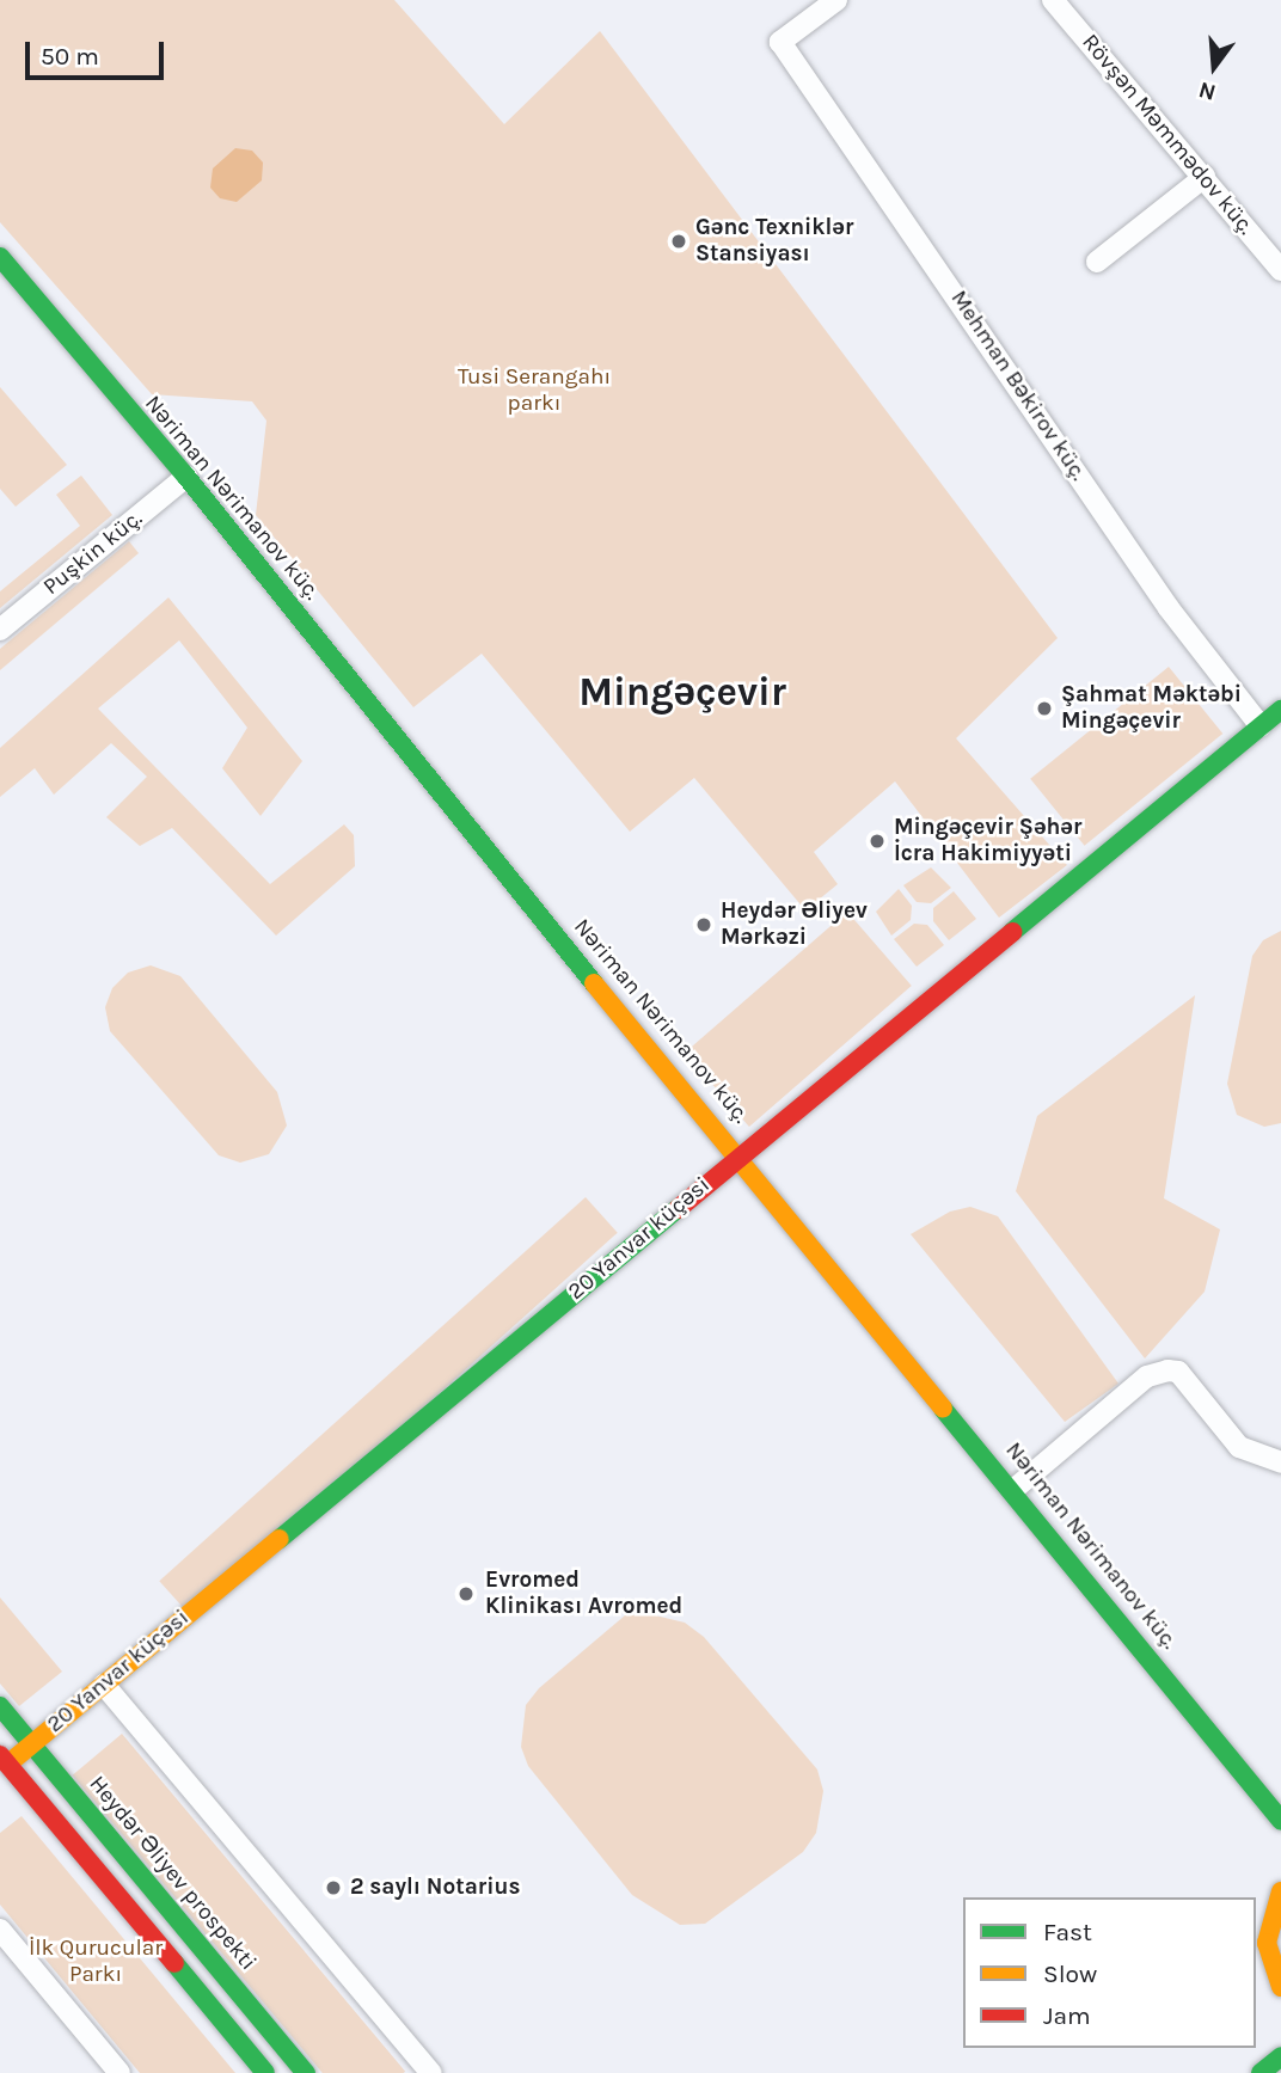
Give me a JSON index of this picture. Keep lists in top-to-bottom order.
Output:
{
  "streets": {
    "main road": ["Nəriman Nərimanov küç.", "20 Yanvar küçəsi", "Heydər Əliyev prospekti"],
    "street": ["Rövşən Məmmədov küç.", "Mehman Bəkirov küç.", "Puşkin küç."]
  },
  "crossings": [
    ["Mehman Bəkirov küç.", "20 Yanvar küçəsi"],
    ["Nəriman Nərimanov küç.", "Puşkin küç."],
    ["Nəriman Nərimanov küç.", "20 Yanvar küçəsi"],
    ["20 Yanvar küçəsi", "Heydər Əliyev prospekti"]
  ],
  "districts": ["Mingəçevir"],
  "parks": ["Tusi Serangahı parkı", "İlk Qurucular Parkı"],
  "places": [
    "Gənc Texniklər Stansiyası",
    "Şahmat Məktəbi Mingəçevir",
    "Mingəçevir Şəhər İcra Hakimiyyəti",
    "Heydər Əliyev Mərkəzi",
    "Evromed Klinikası Avromed",
    "2 saylı Notarius"
  ],
  "legend": ["Fast", "Slow", "Jam"],
  "scale_bar": "50 m",
  "north": "bottom"
}
